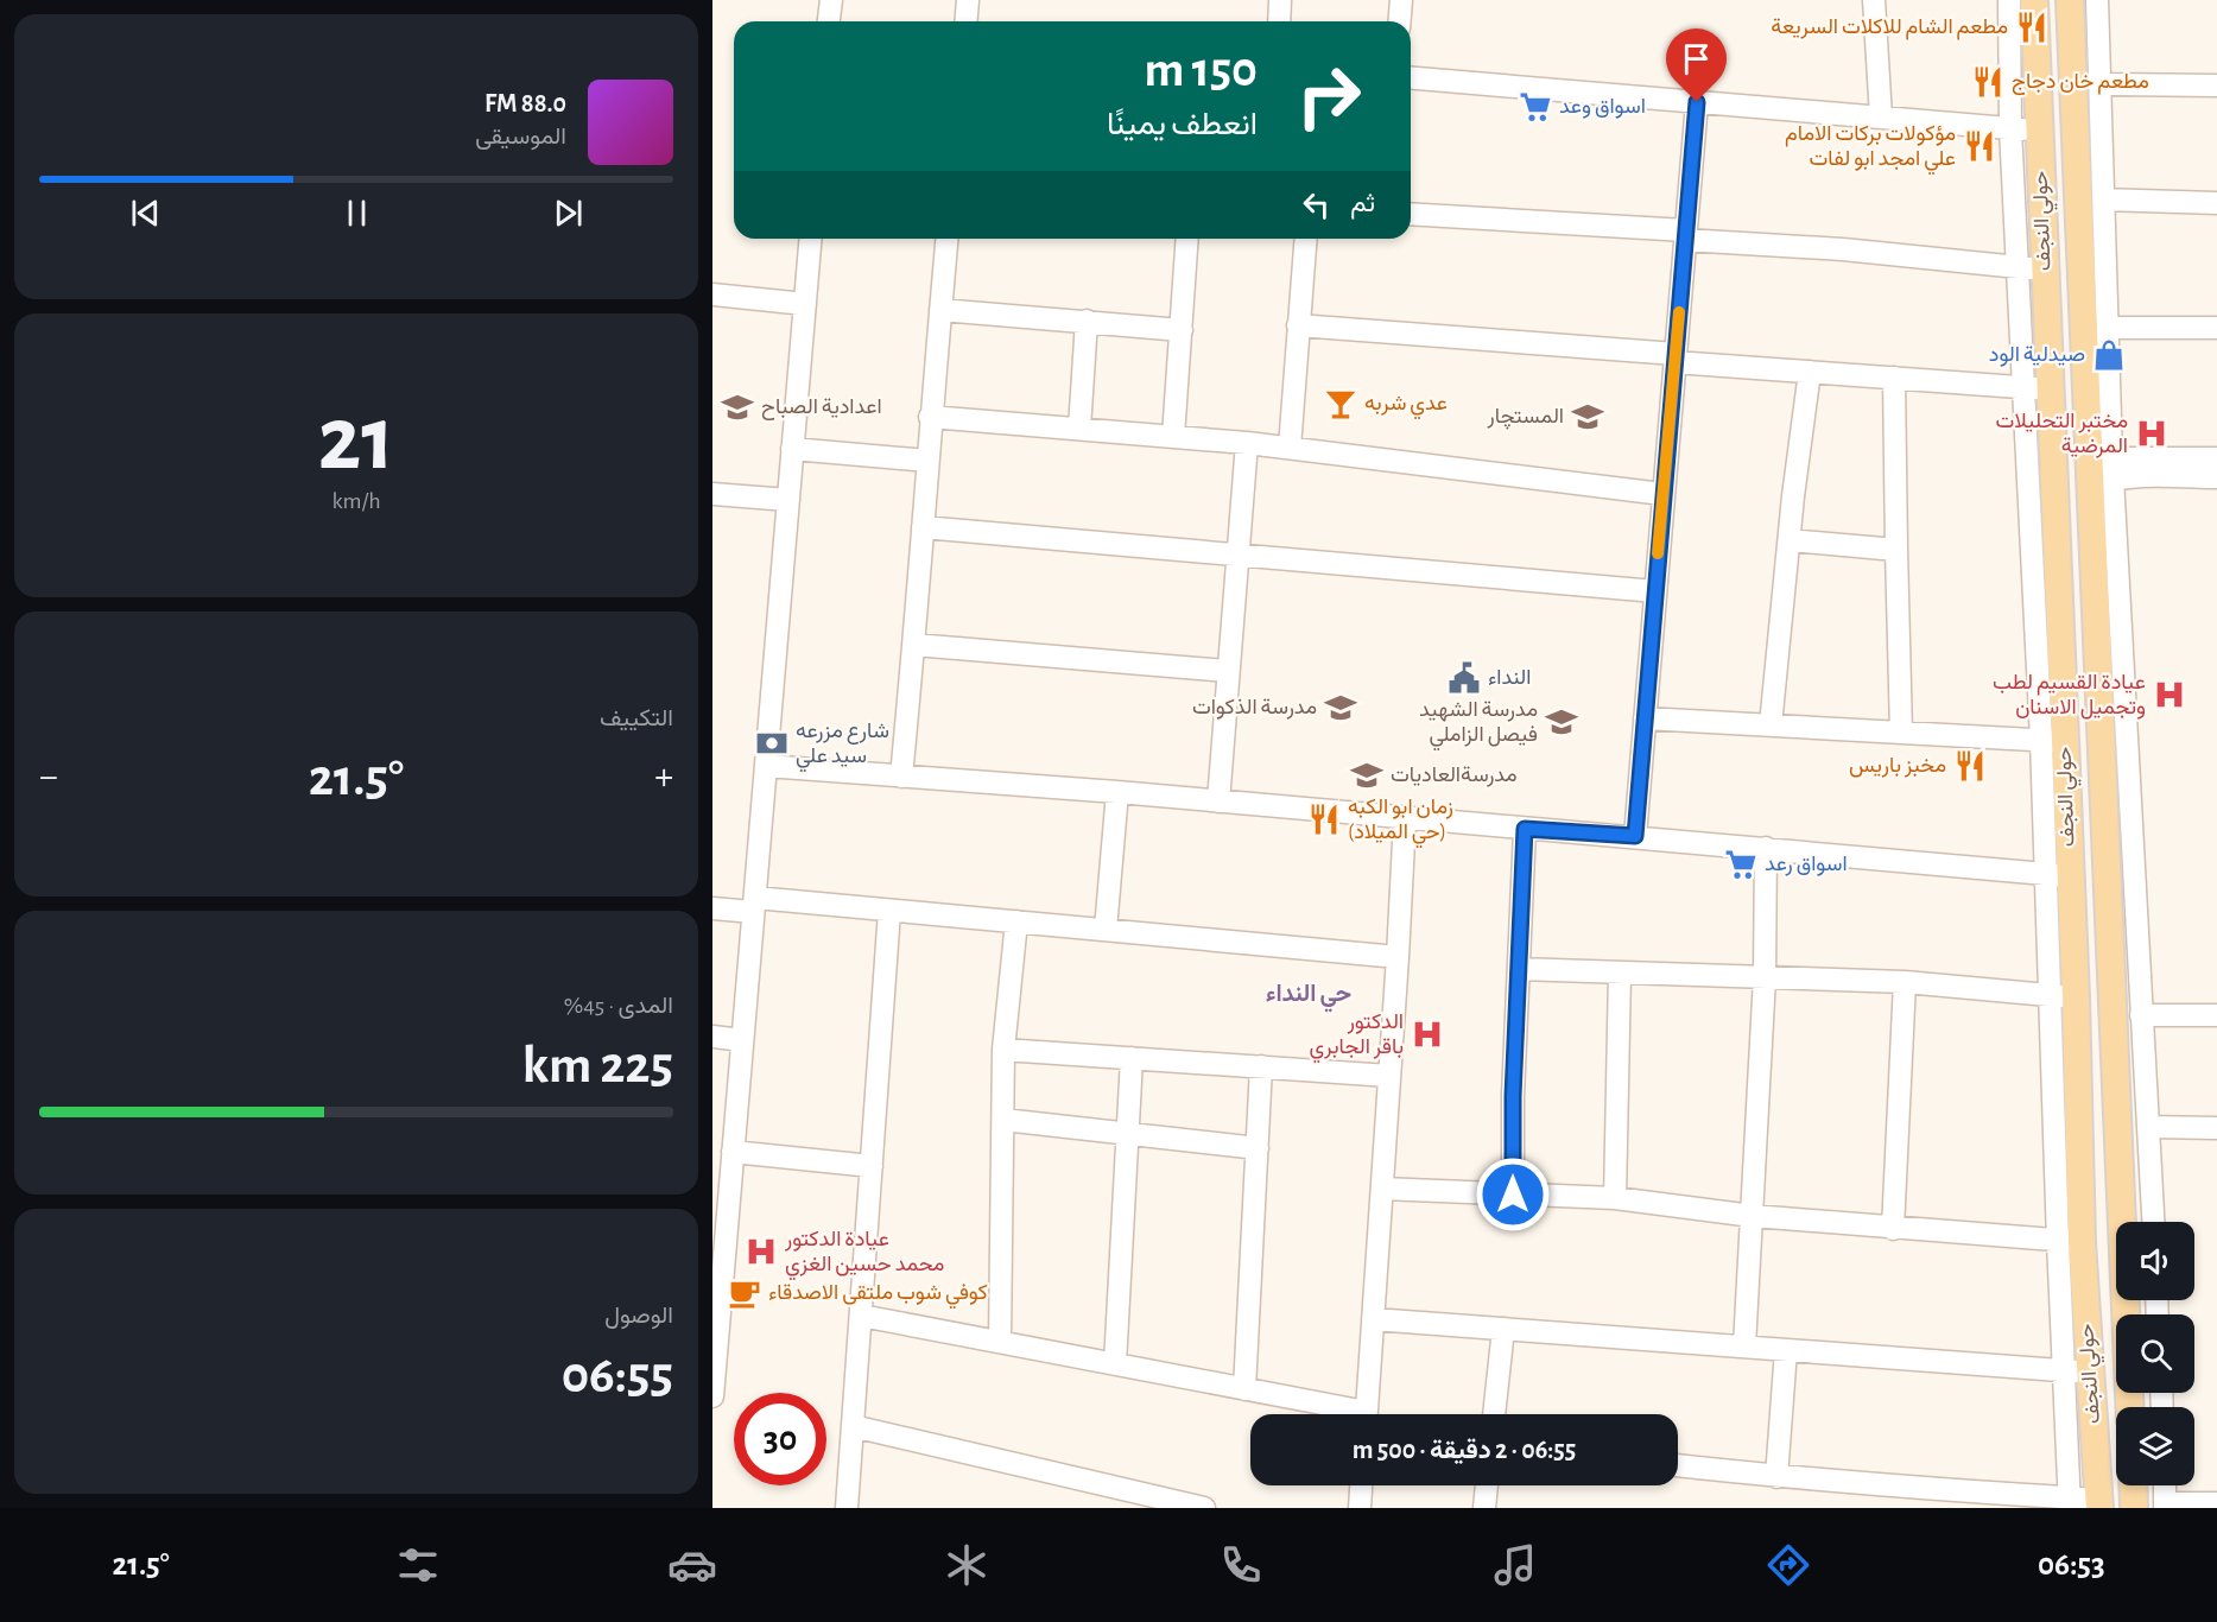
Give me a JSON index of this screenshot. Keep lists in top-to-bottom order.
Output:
{
  "streets": {
    "main road": ["حولي النجف"]
  },
  "districts": ["حي النداء"],
  "places": {
    "restaurant": [
      "مطعم الشام للاكلات السريعة",
      "مطعم خان دجاج",
      "مؤكولات بركات الامام علي امجد ابو لفات",
      "مخبز باريس",
      "زمان ابو الكبه (حي الميلاد)"
    ],
    "supermarket": ["اسواق وعد", "اسواق رعد"],
    "shop": ["صيدلية الود"],
    "bar": ["عدي شربه"],
    "school or university": [
      "اعدادية الصباح",
      "المستچار",
      "مدرسة الذكوات",
      "مدرسة الشهيد فيصل الزاملي",
      "مدرسةالعاديات"
    ],
    "hospital": [
      "مختبر التحليلات المرضية",
      "عيادة القسيم لطب وتجميل الاسنان",
      "الدكتور باقر الجابري",
      "عيادة الدكتور محمد حسين الغزي"
    ],
    "public building": ["النداء"],
    "bank": ["شارع مزرعه سيد علي"],
    "cafe": ["كوفي شوب ملتقى الاصدقاء"]
  },
  "page": {
    "turn": ["150 m", "انعطف يمينًا"],
    "song": ["88.0 FM", "الموسيقى"],
    "then": "ثم",
    "tile": [
      ["21", "km/h"],
      "التكييف",
      ["المدى · 45%", "225 km"],
      ["الوصول", "06:55"]
    ],
    "heat": ["−", "21.5°", "+"],
    "limit": "30",
    "trip": "06:55 · 2 دقيقة · 500 m",
    "tabs": ["06:53", "21.5°"]
  }
}
